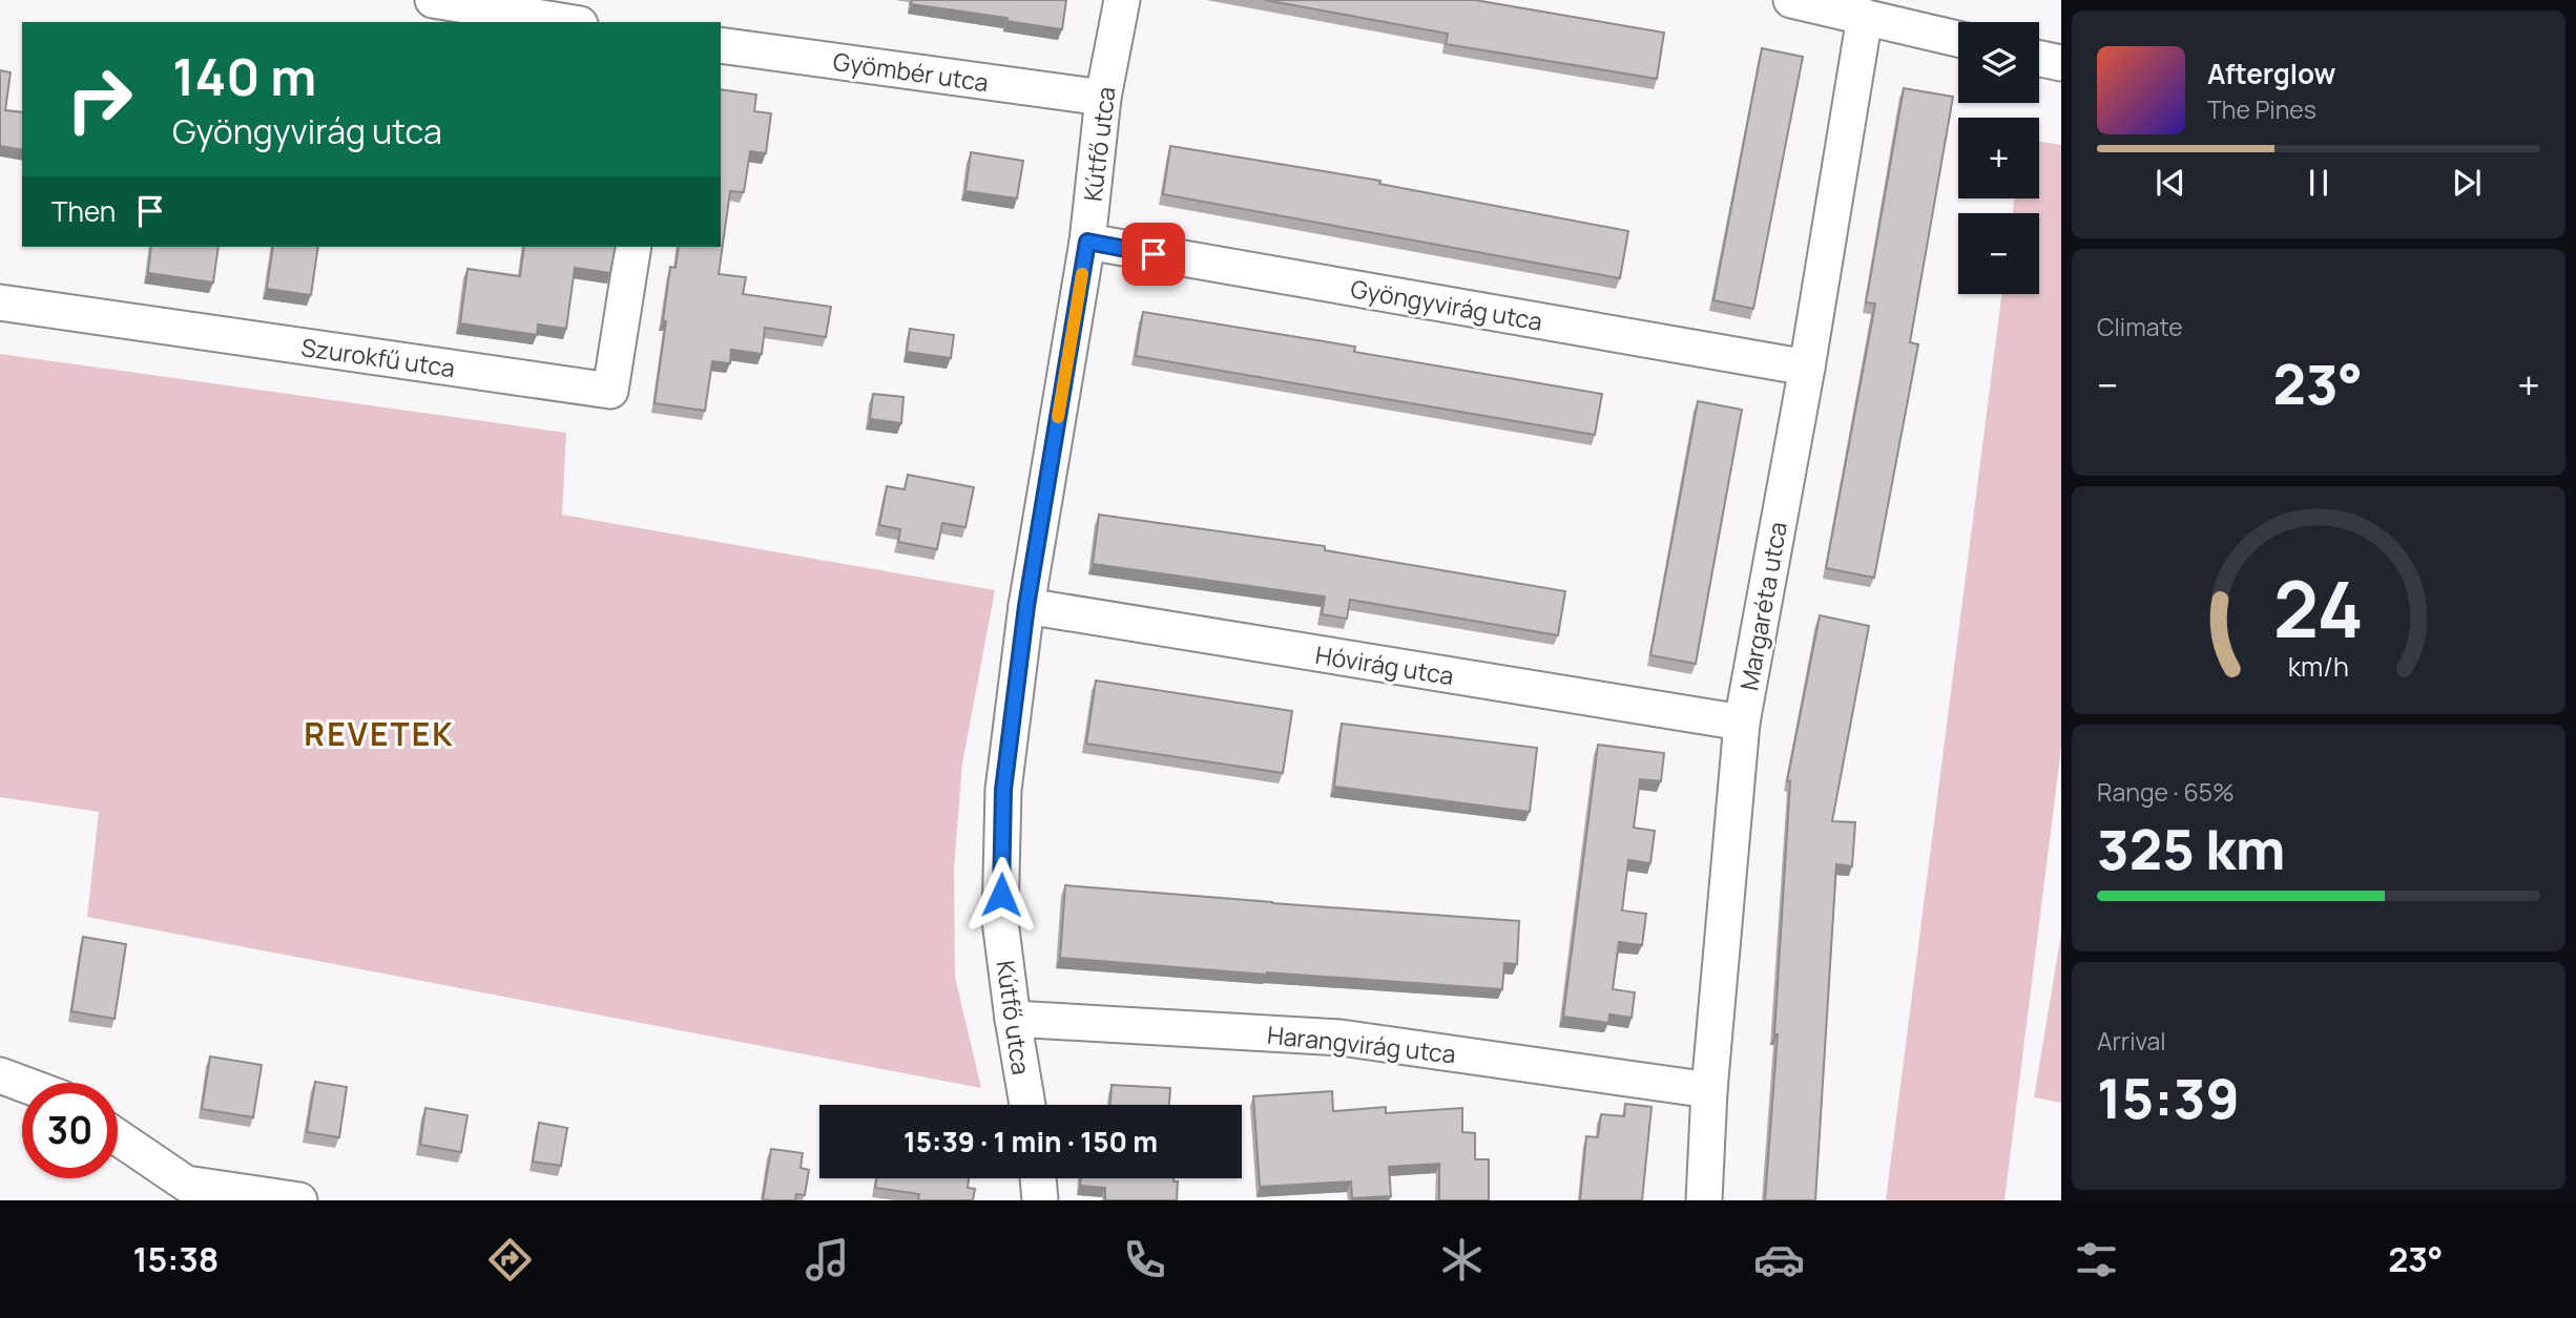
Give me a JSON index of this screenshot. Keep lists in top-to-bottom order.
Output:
{
  "streets": {
    "street": [
      "Gyömbér utca",
      "Kútfő utca",
      "Gyöngyvirág utca",
      "Szurokfű utca",
      "Margaréta utca",
      "Hóvirág utca",
      "Harangvirág utca"
    ]
  },
  "crossings": [
    ["Gyömbér utca", "Kútfő utca"],
    ["Kútfő utca", "Gyöngyvirág utca"],
    ["Kútfő utca", "Hóvirág utca"],
    ["Kútfő utca", "Harangvirág utca"],
    ["Gyöngyvirág utca", "Margaréta utca"],
    ["Margaréta utca", "Hóvirág utca"],
    ["Margaréta utca", "Harangvirág utca"]
  ],
  "districts": ["REVETEK"],
  "page": {
    "map_buttons": ["+", "−"],
    "turn": ["140 m", "Gyöngyvirág utca"],
    "song": ["Afterglow", "The Pines"],
    "then": "Then",
    "tile": [
      "Climate",
      ["Range · 65%", "325 km"],
      ["Arrival", "15:39"]
    ],
    "heat": ["−", "23°", "+"],
    "limit": "30",
    "trip": "15:39 · 1 min · 150 m",
    "tabs": ["15:38", "23°"],
    "gauge": ["24", "km/h"]
  }
}
